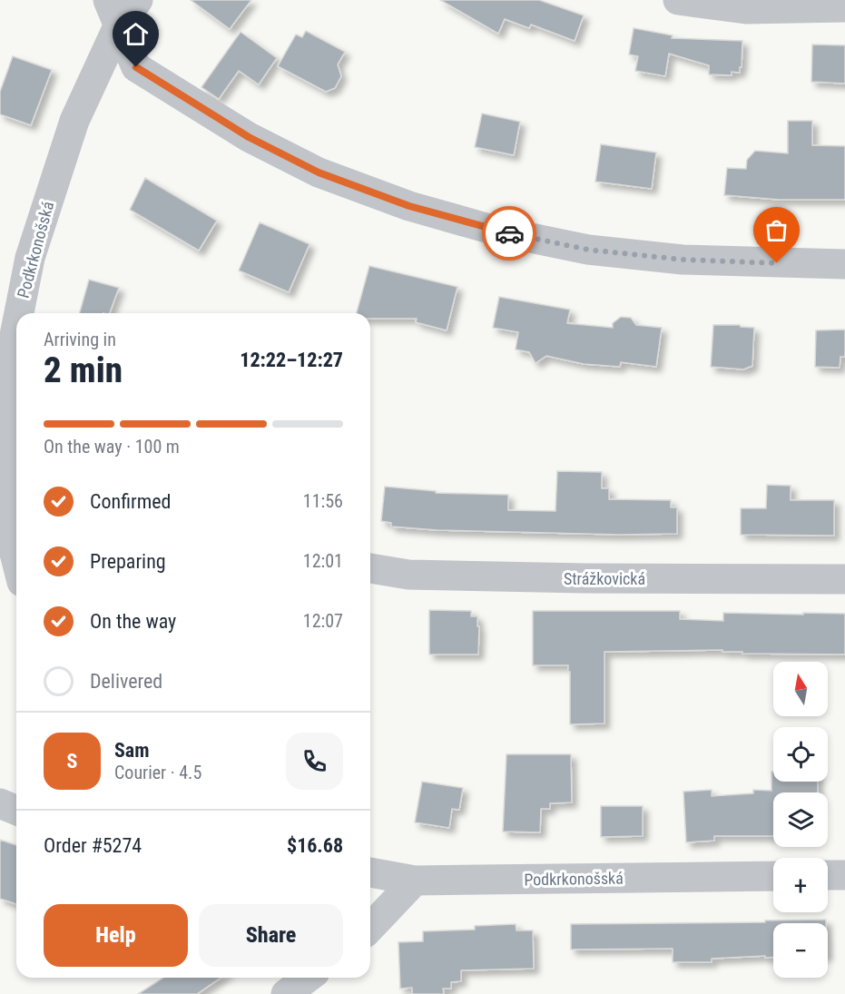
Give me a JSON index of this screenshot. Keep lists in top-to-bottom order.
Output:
{
  "streets": {
    "street": ["Podkrkonošská", "Strážkovická"]
  },
  "north": "top",
  "page": {
    "heading": ["2 min", "Arriving in", "12:22–12:27"],
    "panel": [
      "Sam",
      "Courier · 4.5",
      "Order #5274",
      "$16.68"
    ],
    "bar": "On the way · 100 m",
    "list": [
      ["Confirmed", "11:56"],
      ["Preparing", "12:01"],
      ["On the way", "12:07"],
      "Delivered"
    ],
    "map_buttons": ["+", "−"],
    "round": "S",
    "buttons": ["Help", "Share"]
  }
}
